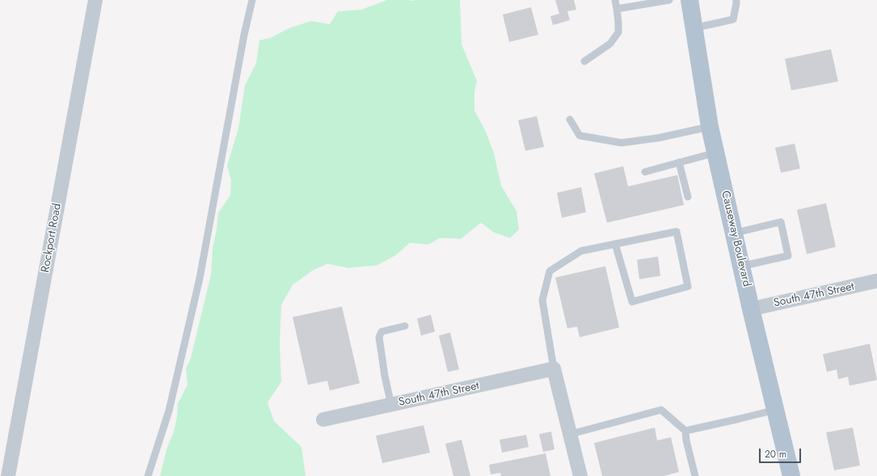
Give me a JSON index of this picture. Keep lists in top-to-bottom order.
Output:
{
  "streets": {
    "main road": ["Causeway Boulevard"],
    "street": ["Rockport Road", "South 47th Street"]
  },
  "crossings": [
    ["Causeway Boulevard", "South 47th Street"]
  ],
  "scale_bar": "20 m"
}
